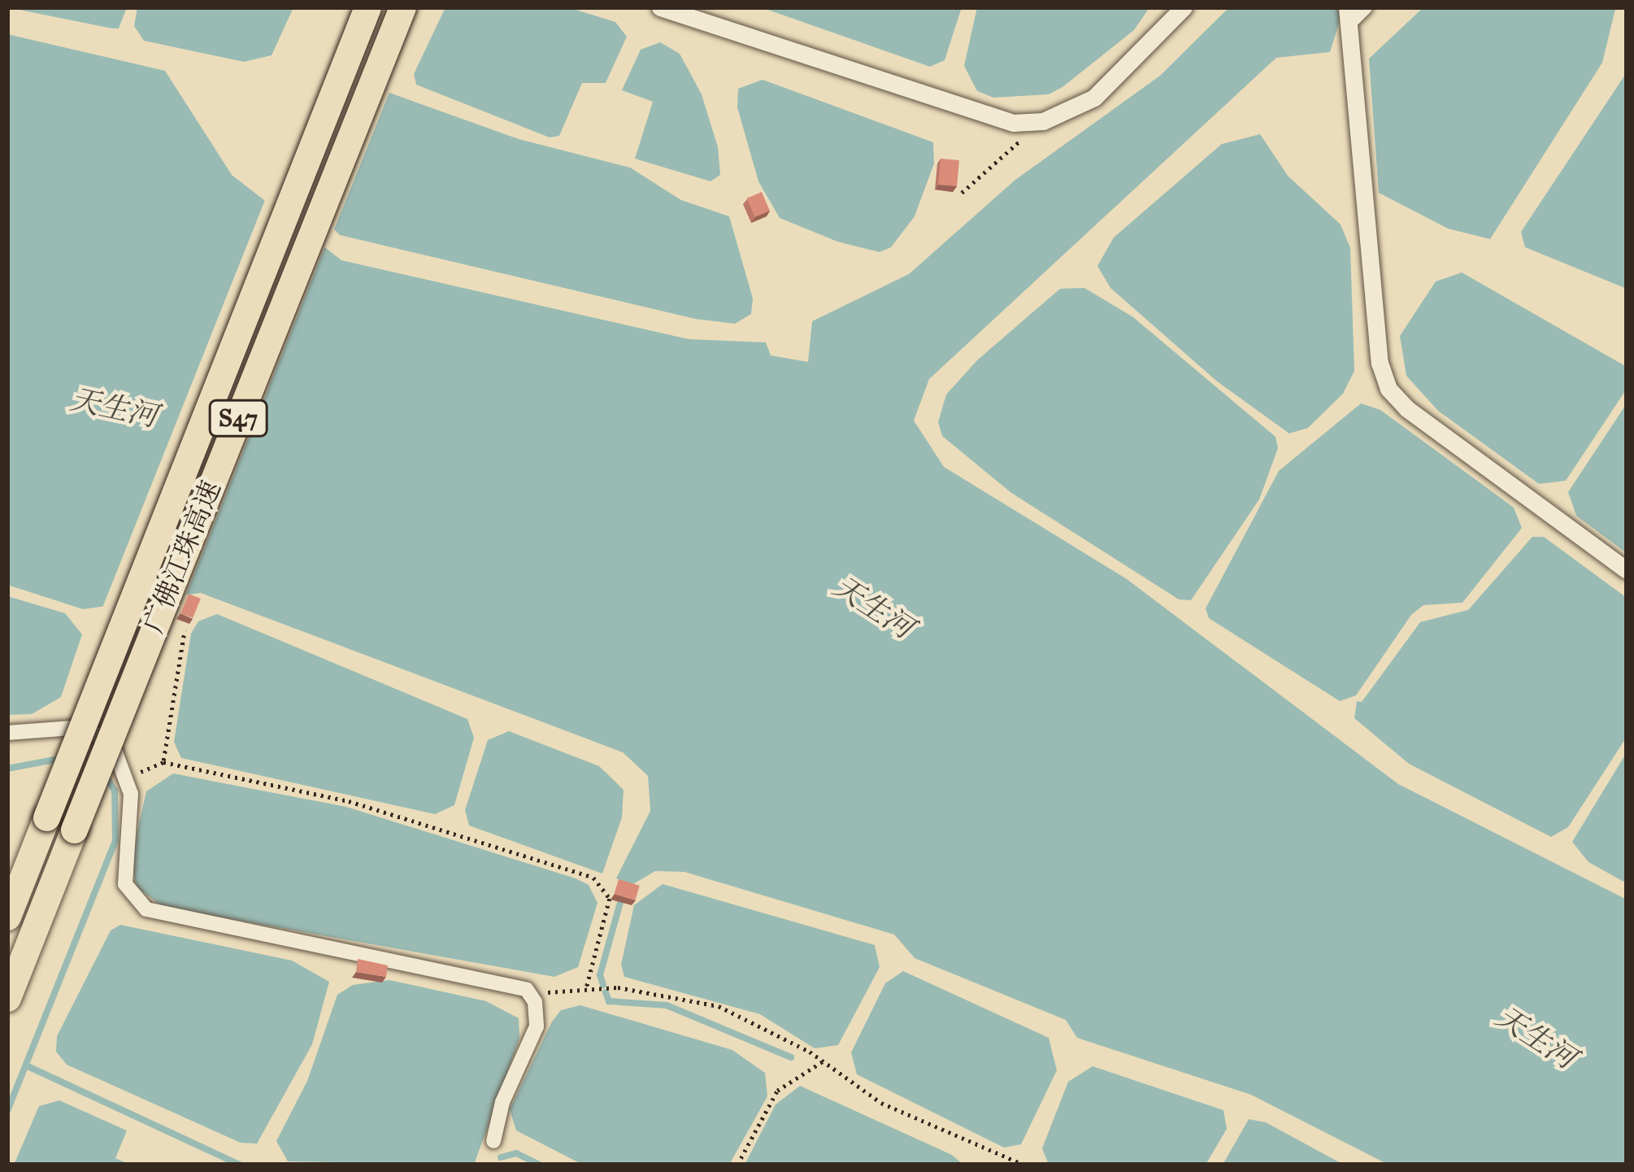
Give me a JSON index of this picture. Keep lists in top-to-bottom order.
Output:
{
  "streets": {
    "highway": ["S47", "广佛江珠高速"]
  },
  "water": ["天生河"]
}
